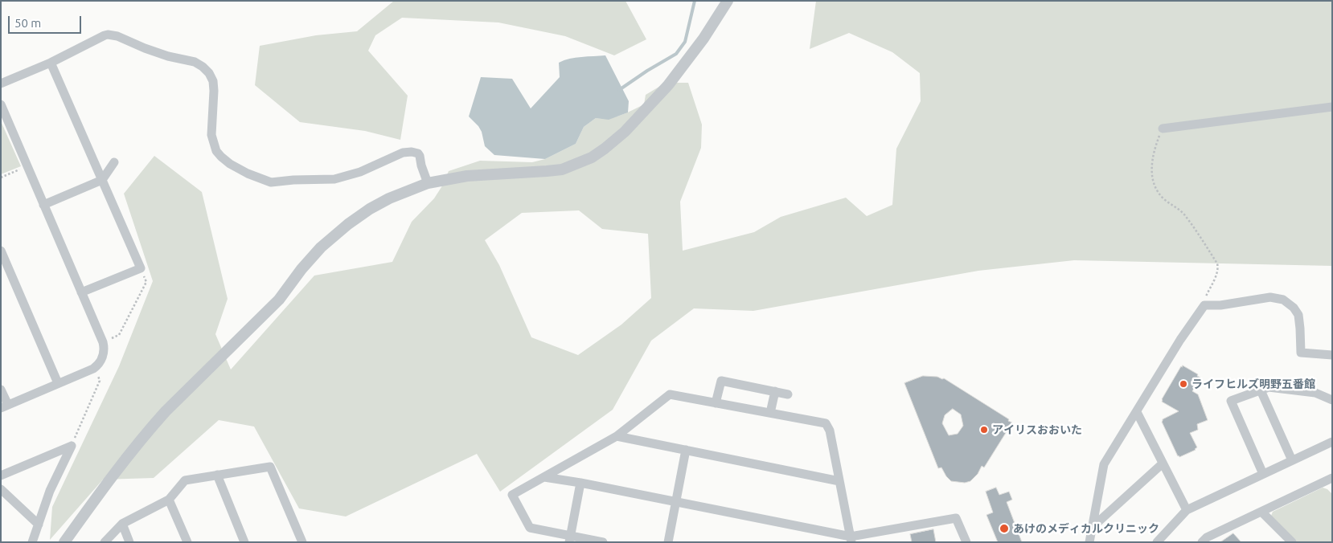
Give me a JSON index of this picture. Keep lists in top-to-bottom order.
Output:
{
  "places": ["ライフヒルズ明野五番館", "アイリスおおいた", "あけのメディカルクリニック"],
  "scale_bar": "50 m"
}
